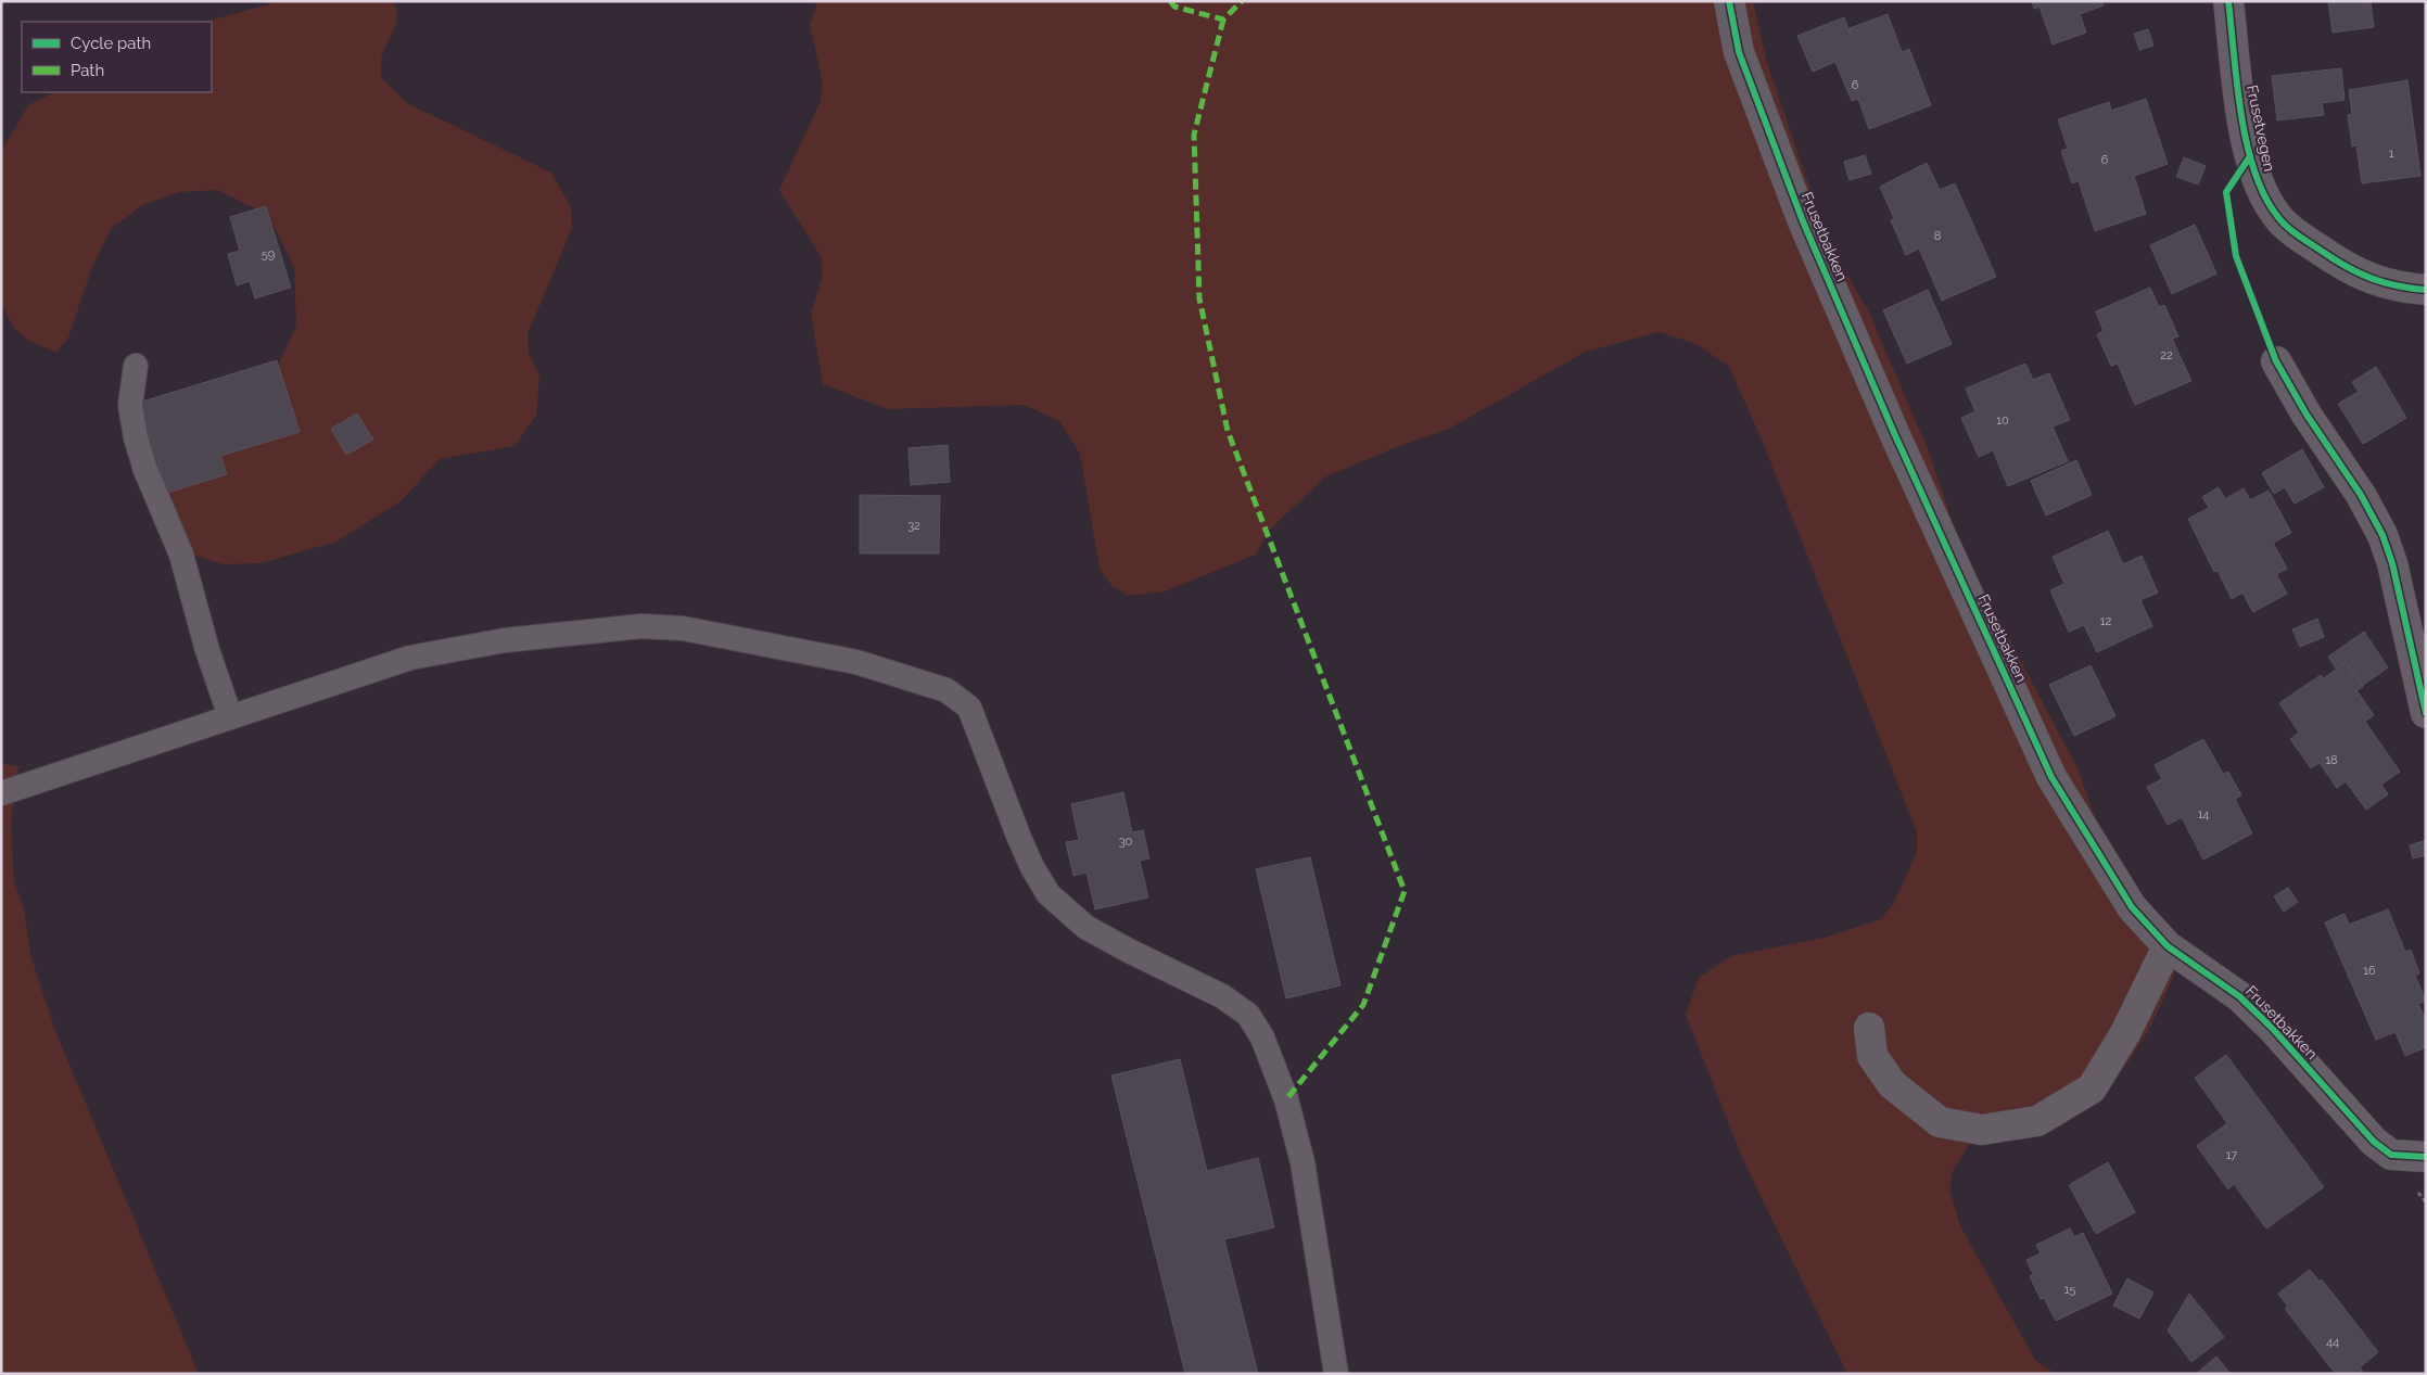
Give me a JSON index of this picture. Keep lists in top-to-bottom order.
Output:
{
  "streets": {
    "street": ["Frusetvegen", "Frusetbakken"]
  },
  "house_numbers": [
    "6",
    "1",
    "6",
    "8",
    "59",
    "22",
    "10",
    "32",
    "12",
    "18",
    "14",
    "30",
    "16",
    "17",
    "15",
    "44"
  ],
  "legend": ["Cycle path", "Path"]
}
